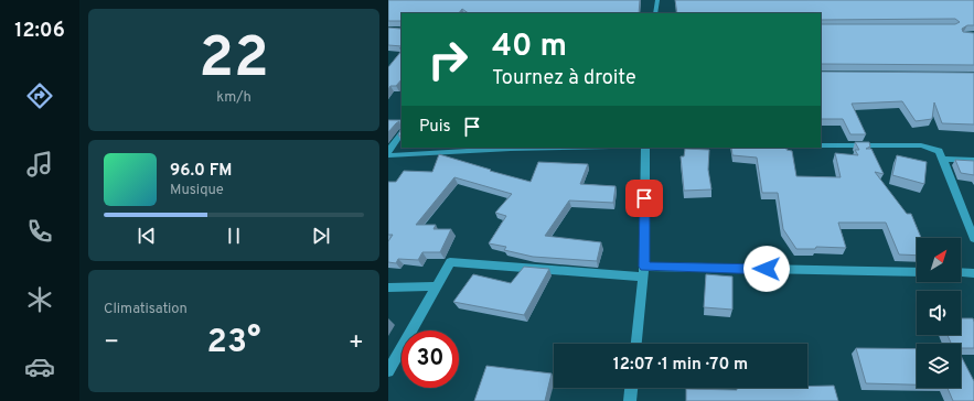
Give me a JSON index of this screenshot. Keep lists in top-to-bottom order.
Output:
{
  "north": "top right",
  "page": {
    "tabs": "12:06",
    "tile": [
      ["22", "km/h"],
      "Climatisation"
    ],
    "turn": ["40 m", "Tournez à droite"],
    "then": "Puis",
    "song": ["96.0 FM", "Musique"],
    "heat": ["−", "23°", "+"],
    "limit": "30",
    "trip": "12:07 · 1 min · 70 m"
  }
}
